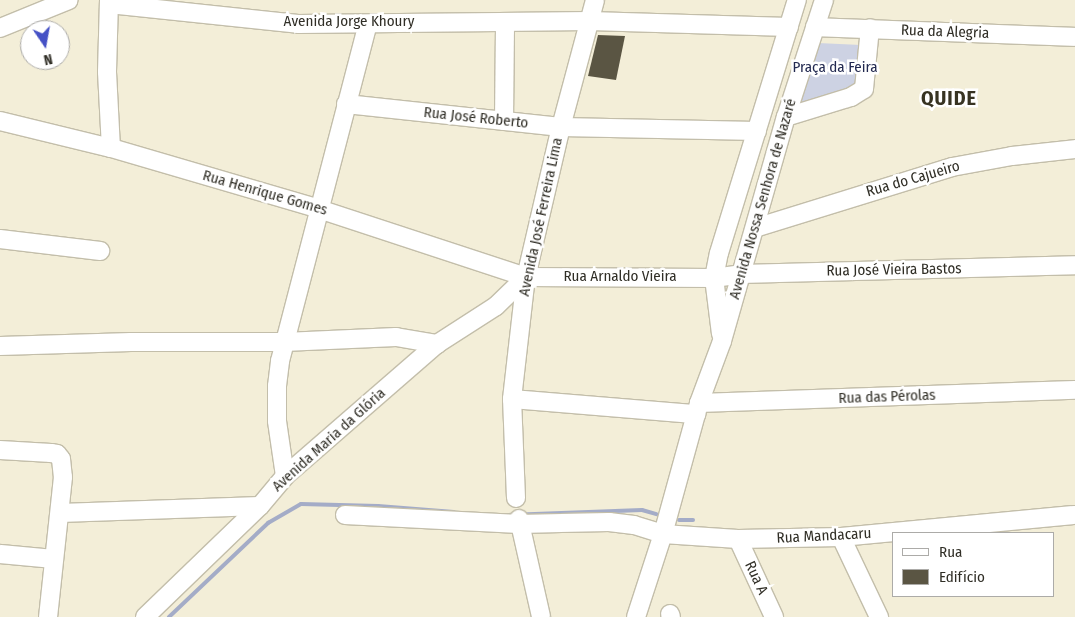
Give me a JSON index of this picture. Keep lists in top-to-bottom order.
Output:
{
  "streets": {
    "street": [
      "Avenida Jorge Khoury",
      "Rua da Alegria",
      "Rua José Roberto",
      "Rua do Cajueiro",
      "Rua Henrique Gomes",
      "Avenida Nossa Senhora de Nazaré",
      "Avenida José Ferreira Lima",
      "Rua José Vieira Bastos",
      "Rua Arnaldo Vieira",
      "Rua das Pérolas",
      "Avenida Maria da Glória",
      "Rua Mandacaru",
      "Rua A"
    ]
  },
  "crossings": [
    ["Avenida Jorge Khoury", "Avenida José Ferreira Lima"],
    ["Rua da Alegria", "Avenida Nossa Senhora de Nazaré"],
    ["Rua José Roberto", "Avenida Nossa Senhora de Nazaré"],
    ["Rua José Roberto", "Avenida José Ferreira Lima"],
    ["Rua do Cajueiro", "Avenida Nossa Senhora de Nazaré"],
    ["Rua Henrique Gomes", "Avenida José Ferreira Lima"],
    ["Rua Henrique Gomes", "Rua Arnaldo Vieira"],
    ["Rua Henrique Gomes", "Avenida Maria da Glória"],
    ["Avenida Nossa Senhora de Nazaré", "Rua José Vieira Bastos"],
    ["Avenida Nossa Senhora de Nazaré", "Rua Arnaldo Vieira"],
    ["Avenida Nossa Senhora de Nazaré", "Rua das Pérolas"],
    ["Avenida Nossa Senhora de Nazaré", "Rua Mandacaru"],
    ["Avenida José Ferreira Lima", "Rua Arnaldo Vieira"],
    ["Avenida José Ferreira Lima", "Rua das Pérolas"],
    ["Avenida José Ferreira Lima", "Avenida Maria da Glória"],
    ["Rua José Vieira Bastos", "Rua Arnaldo Vieira"],
    ["Rua Arnaldo Vieira", "Avenida Maria da Glória"],
    ["Rua Mandacaru", "Rua A"]
  ],
  "districts": ["QUIDE"],
  "parks": ["Praça da Feira"],
  "legend": ["Rua", "Edifício"],
  "north": "bottom"
}
